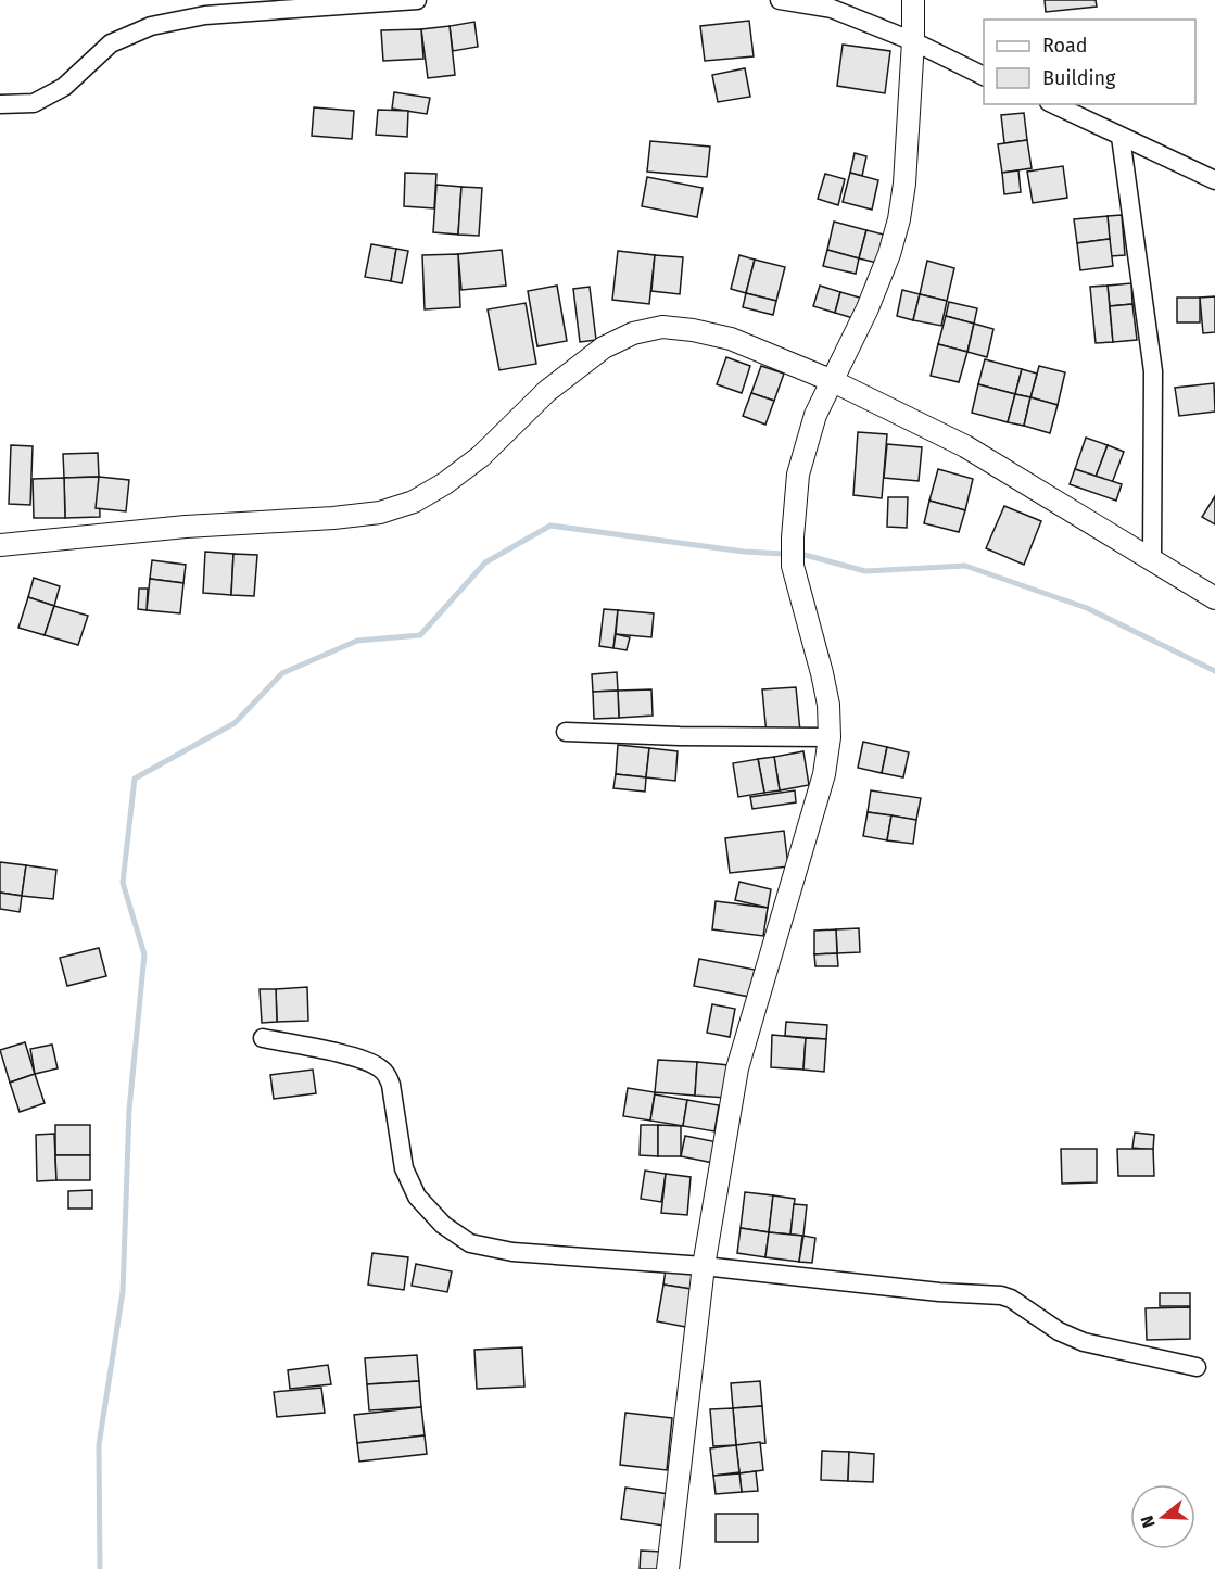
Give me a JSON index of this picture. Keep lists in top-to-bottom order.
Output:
{
  "legend": ["Road", "Building"],
  "north": "left"
}
